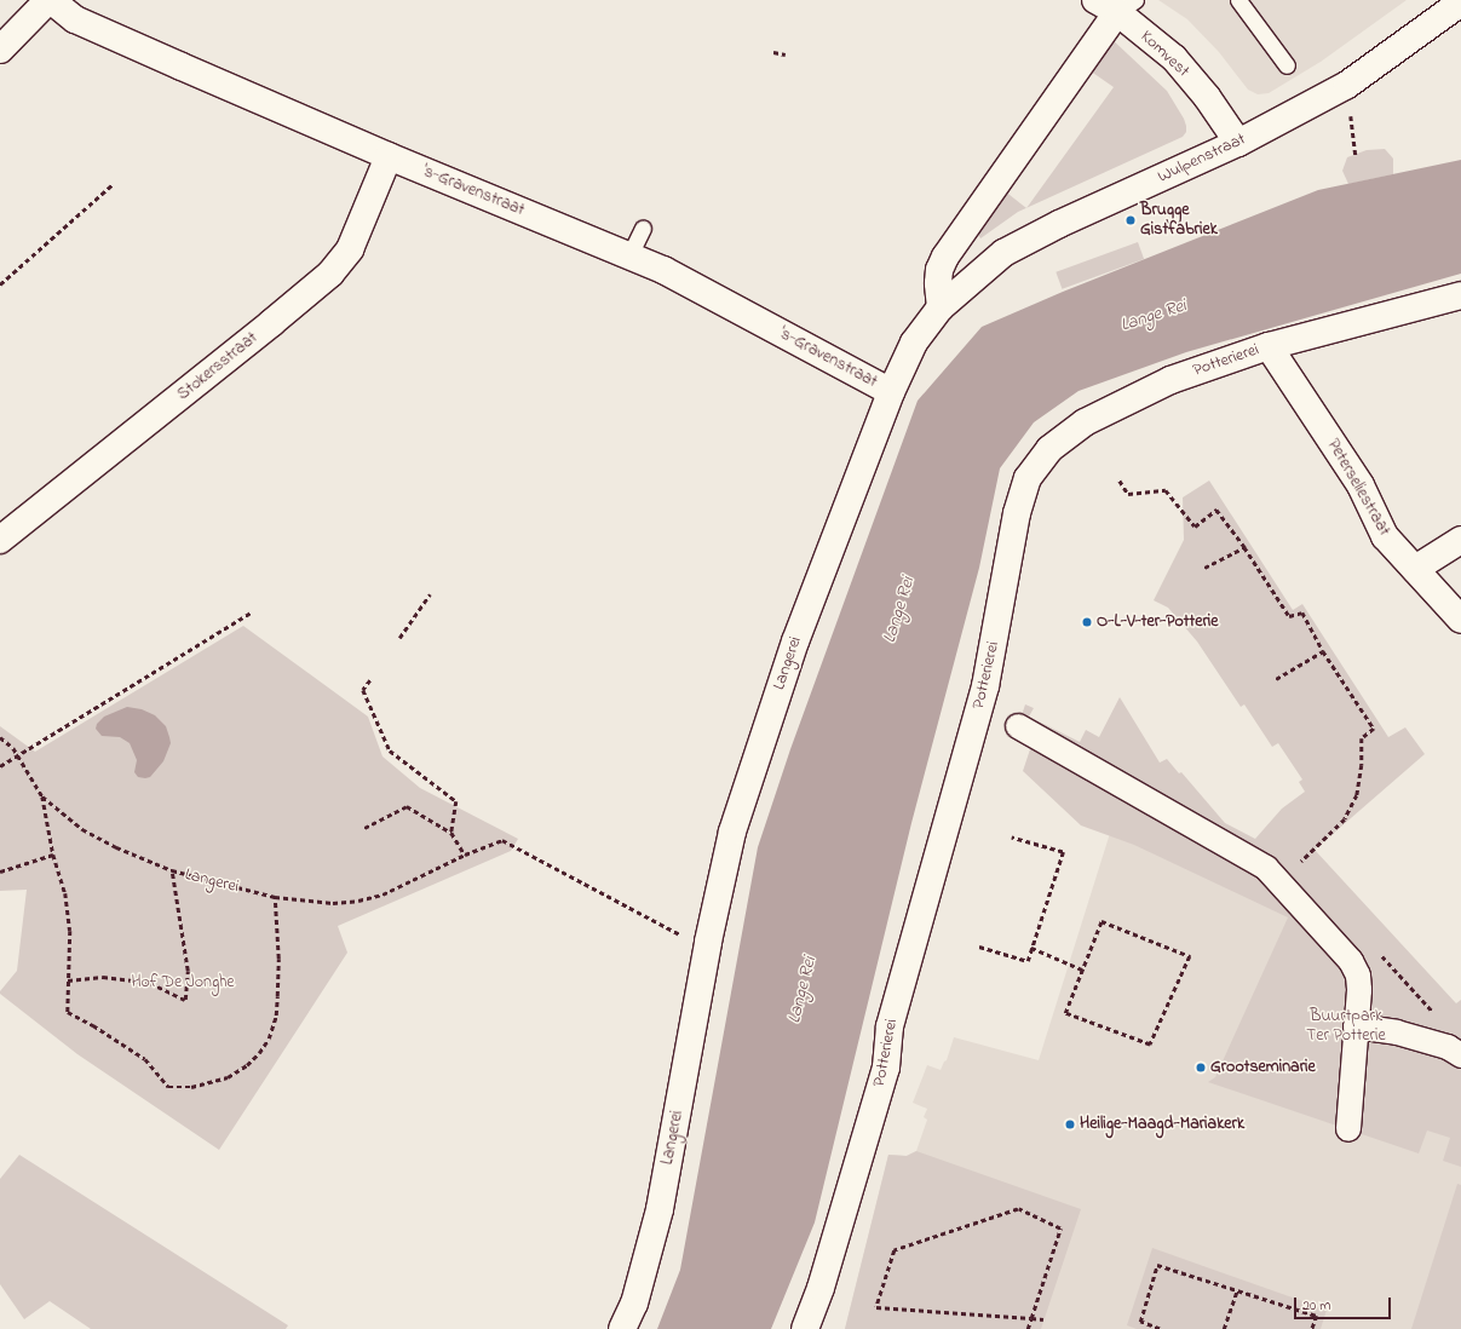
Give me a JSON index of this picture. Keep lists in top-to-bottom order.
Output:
{
  "streets": {
    "street": [
      "Komvest",
      "Wulpenstraat",
      "'s-Gravenstraat",
      "Potterierei",
      "Stokersstraat",
      "Peterseliestraat",
      "Langerei"
    ]
  },
  "crossings": [
    ["Komvest", "Wulpenstraat"],
    ["Wulpenstraat", "'s-Gravenstraat"],
    ["Wulpenstraat", "Langerei"],
    ["'s-Gravenstraat", "Stokersstraat"],
    ["'s-Gravenstraat", "Langerei"],
    ["Potterierei", "Peterseliestraat"]
  ],
  "water": ["Lange Rei"],
  "parks": ["Hof De Jonghe", "Buurtpark Ter Potterie"],
  "places": [
    "Brugge Gistfabriek",
    "O-L-V-ter-Potterie",
    "Grootseminarie",
    "Heilige-Maagd-Mariakerk"
  ],
  "scale_bar": "20 m"
}
